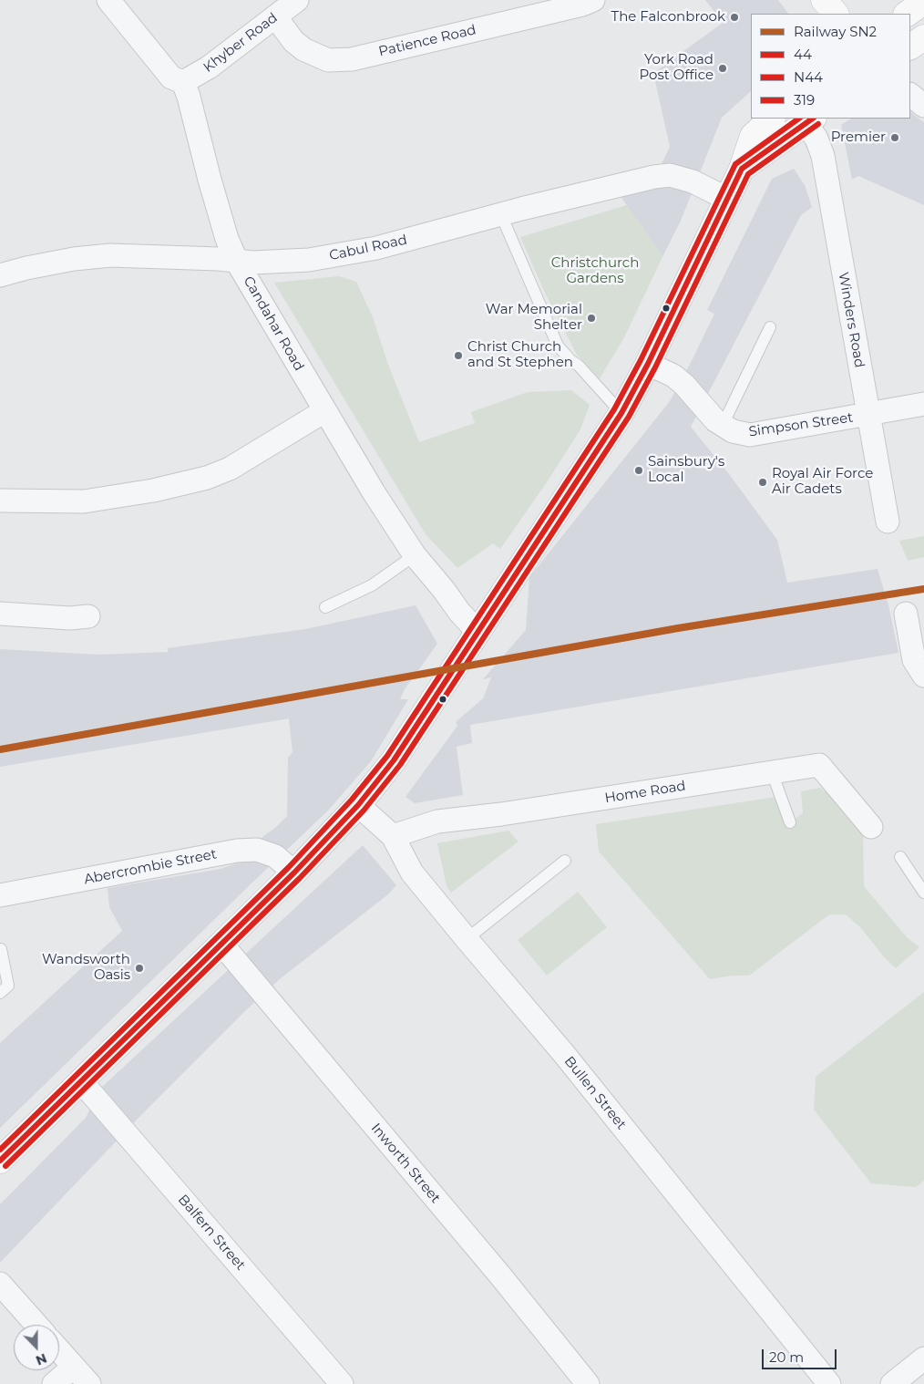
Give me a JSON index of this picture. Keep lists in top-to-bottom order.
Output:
{
  "streets": {
    "street": [
      "Patience Road",
      "Khyber Road",
      "Cabul Road",
      "Winders Road",
      "Candahar Road",
      "Simpson Street",
      "Home Road",
      "Abercrombie Street",
      "Bullen Street",
      "Inworth Street",
      "Balfern Street"
    ]
  },
  "crossings": [
    ["Patience Road", "Khyber Road"],
    ["Khyber Road", "Candahar Road"],
    ["Cabul Road", "Candahar Road"],
    ["Winders Road", "Simpson Street"],
    ["Home Road", "Bullen Street"]
  ],
  "parks": ["Christchurch Gardens"],
  "places": [
    "The Falconbrook",
    "York Road Post Office",
    "Premier",
    "War Memorial Shelter",
    "Christ Church and St Stephen",
    "Sainsbury's Local",
    "Royal Air Force Air Cadets",
    "Wandsworth Oasis"
  ],
  "lines": [
    "transit line 44",
    "transit line 319",
    "transit line N44",
    "rail line SN2"
  ],
  "legend": [
    "Railway SN2",
    "44",
    "N44",
    "319"
  ],
  "scale_bar": "20 m",
  "north": "bottom"
}
